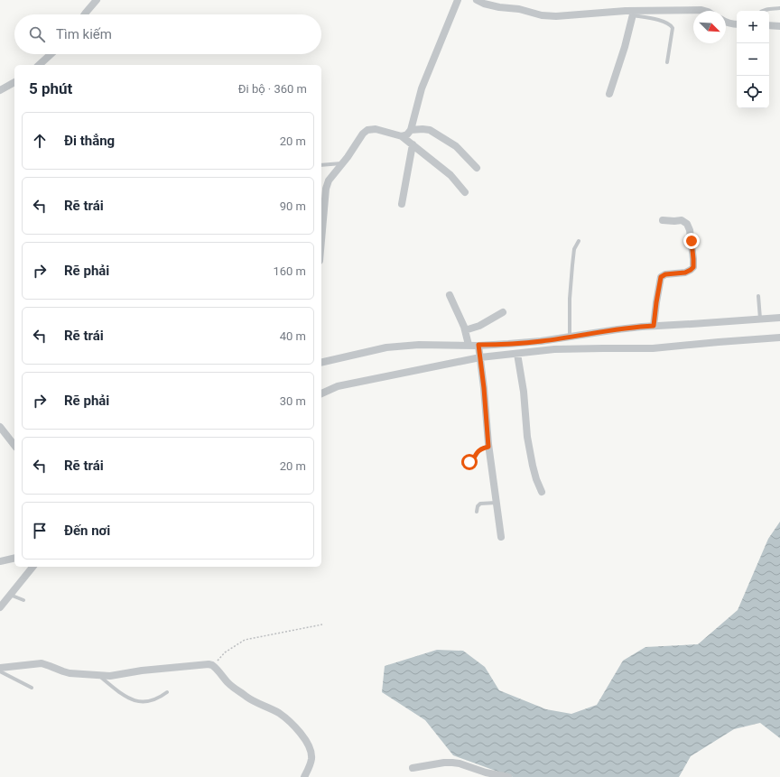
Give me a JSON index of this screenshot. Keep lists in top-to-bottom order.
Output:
{
  "north": "bottom right",
  "page": {
    "map_buttons": ["+", "−"],
    "search": "Tìm kiếm",
    "heading": ["5 phút", "Đi bộ · 360 m"],
    "list": [
      ["Đi thẳng", "20 m"],
      ["Rẽ trái", "90 m"],
      ["Rẽ phải", "160 m"],
      ["Rẽ trái", "40 m"],
      ["Rẽ phải", "30 m"],
      ["Rẽ trái", "20 m"],
      "Đến nơi"
    ]
  }
}
